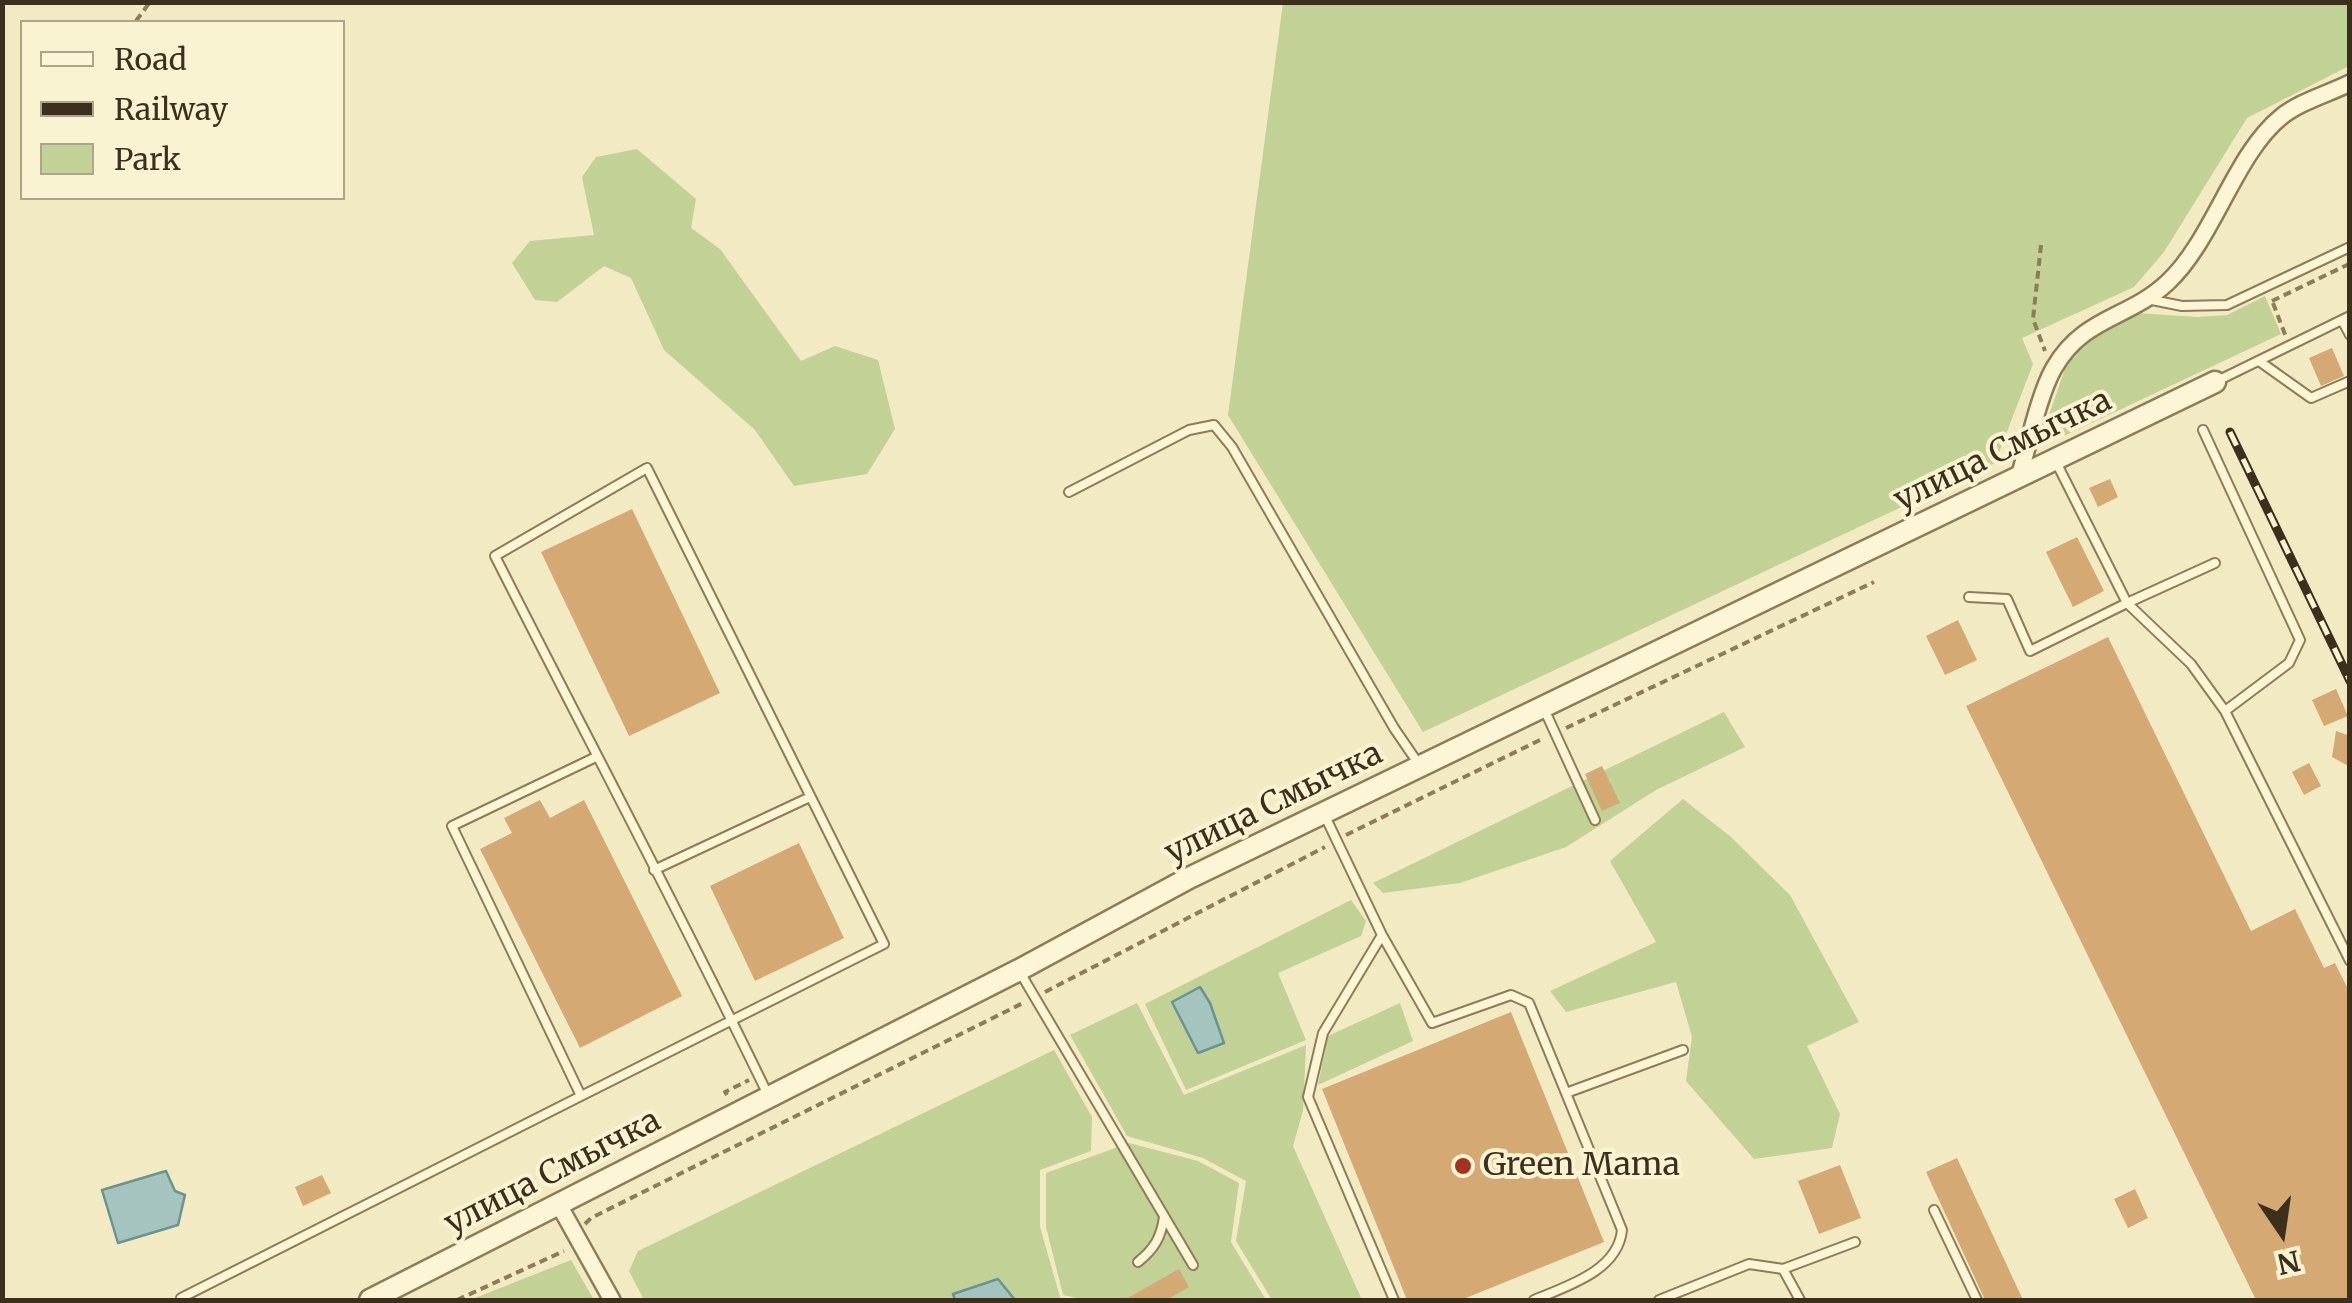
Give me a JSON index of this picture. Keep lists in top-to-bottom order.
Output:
{
  "streets": {
    "street": ["улица Смычка"]
  },
  "places": ["Green Mama"],
  "legend": ["Road", "Railway", "Park"],
  "north": "bottom"
}
